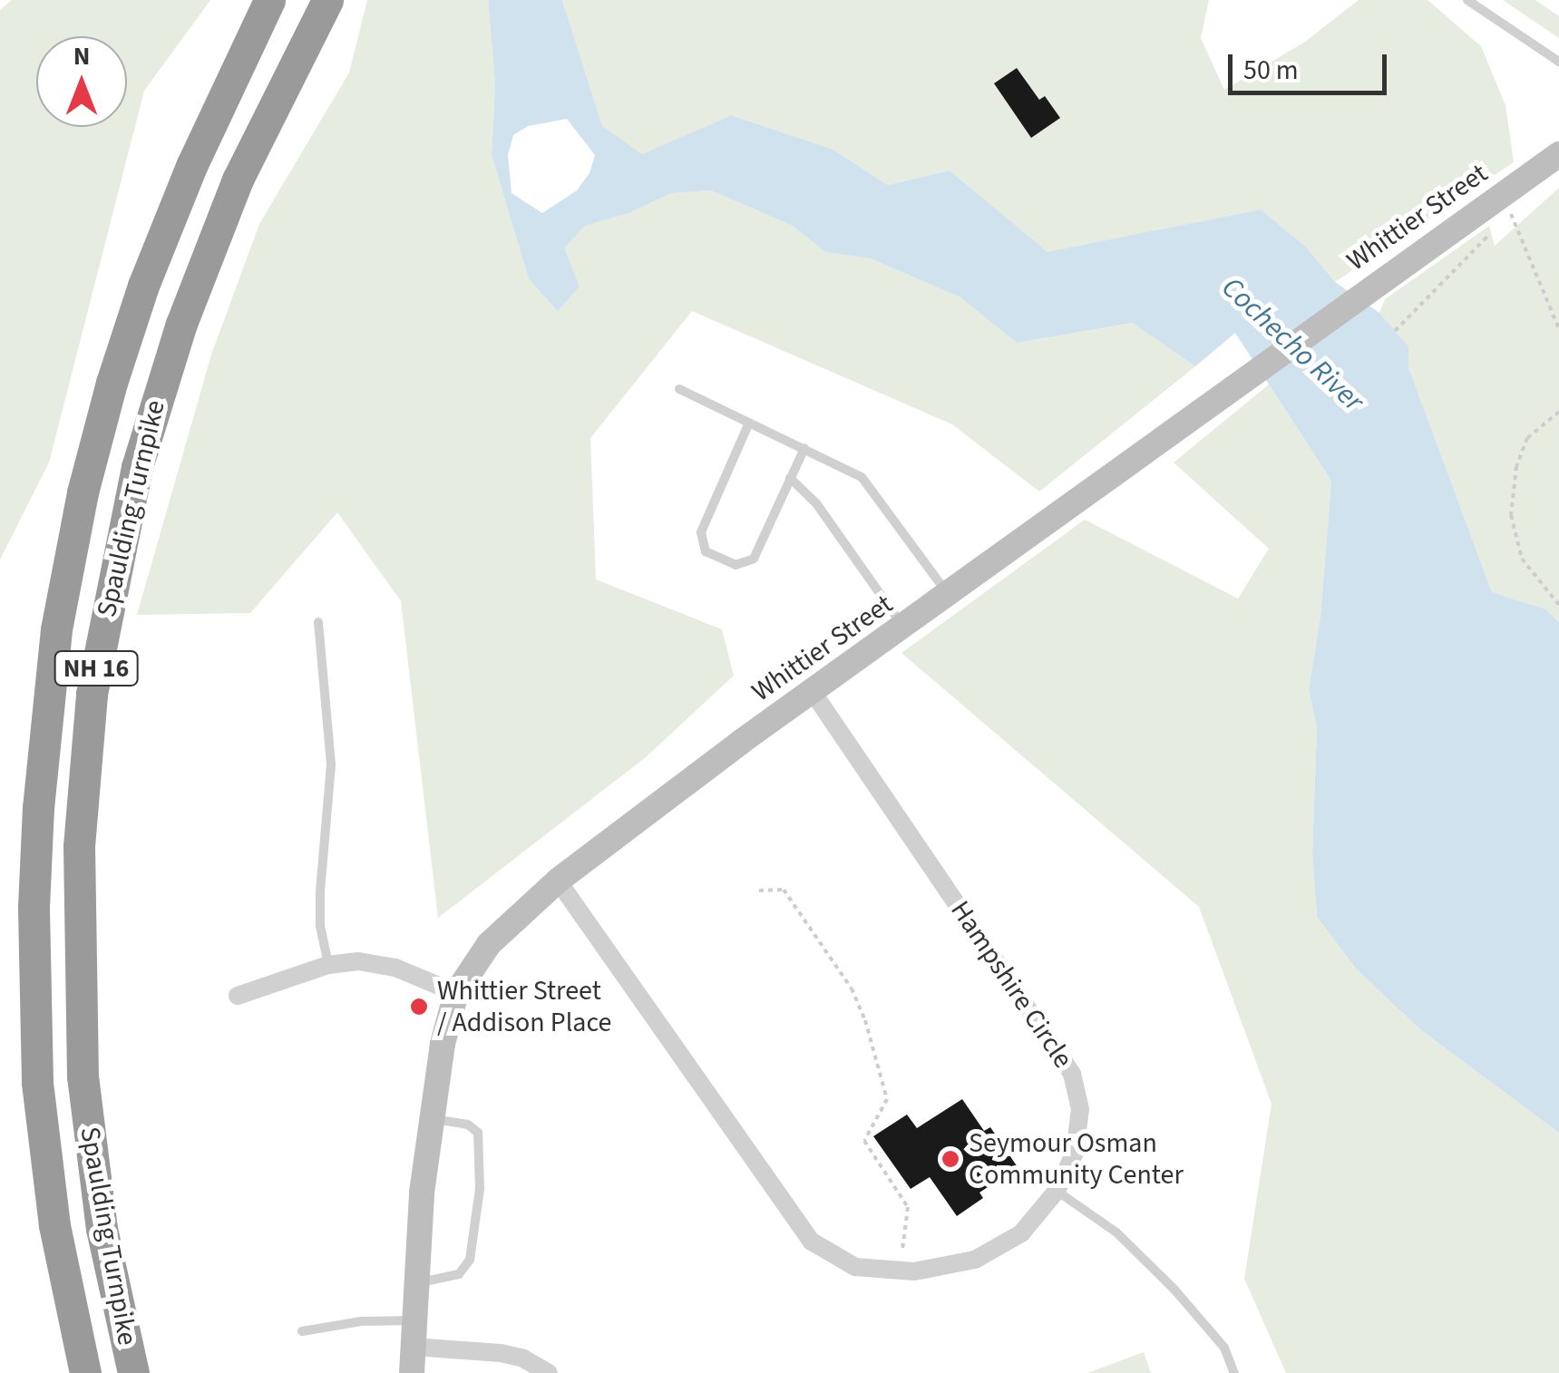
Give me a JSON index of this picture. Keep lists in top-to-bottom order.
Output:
{
  "streets": {
    "highway": ["Spaulding Turnpike", "NH 16"],
    "street": ["Whittier Street", "Hampshire Circle"]
  },
  "crossings": [
    ["Whittier Street", "Hampshire Circle"]
  ],
  "water": ["Cochecho River"],
  "places": ["Whittier Street / Addison Place", "Seymour Osman Community Center"],
  "scale_bar": "50 m",
  "north": "top"
}
